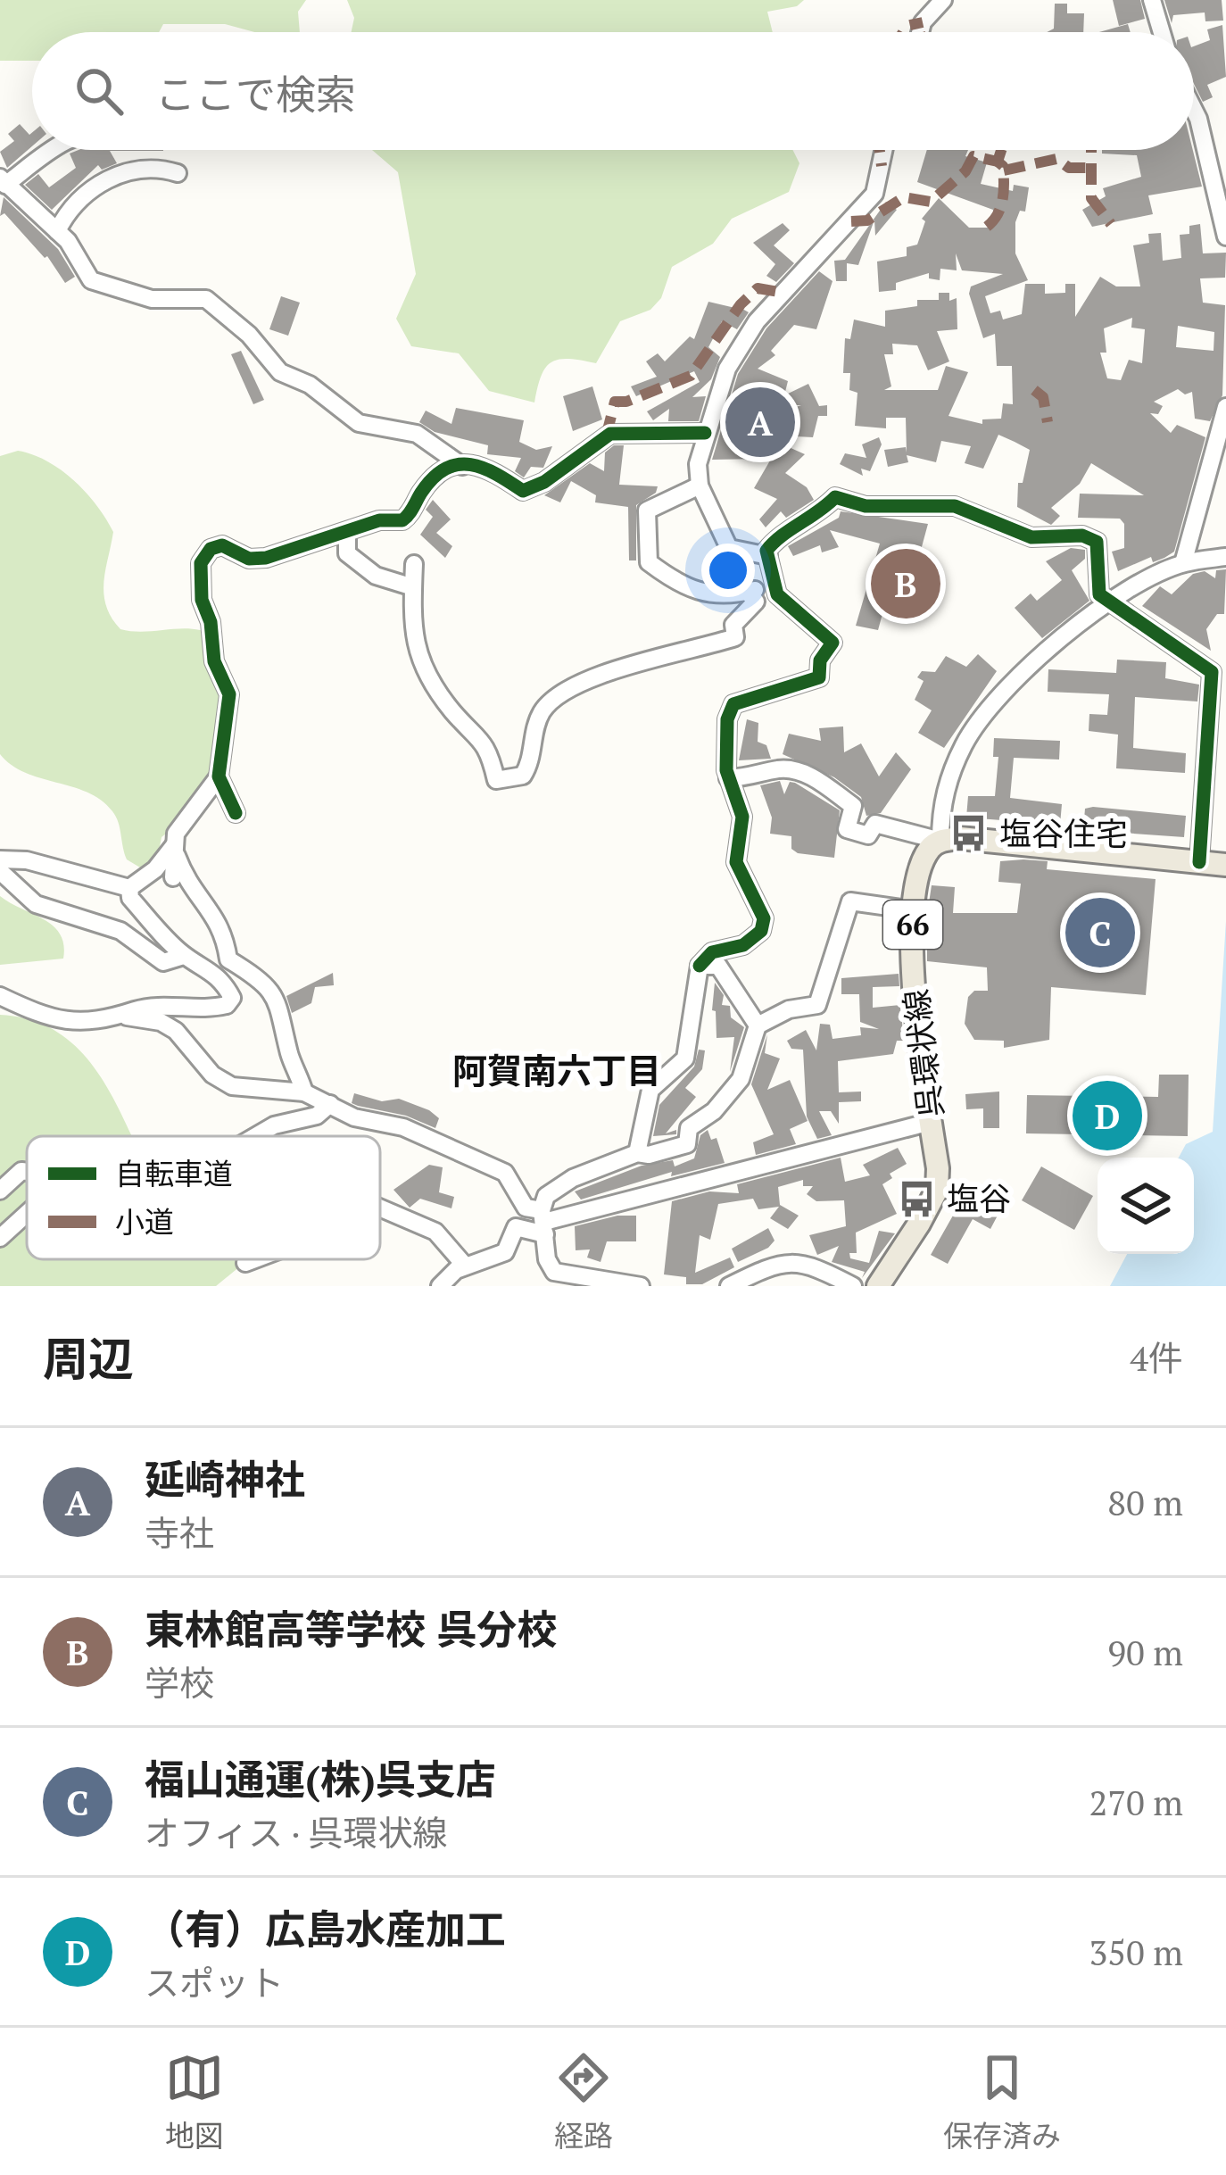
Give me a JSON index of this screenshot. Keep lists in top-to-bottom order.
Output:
{
  "streets": {
    "main road": ["66", "呉環状線"]
  },
  "districts": ["阿賀南六丁目"],
  "places": {
    "bus stop": ["塩谷住宅", "塩谷"]
  },
  "legend": ["自転車道", "小道"],
  "page": {
    "search": "ここで検索",
    "pins": [
      "A",
      "B",
      "C",
      "D"
    ],
    "heading": ["周辺", "4件"],
    "list": [
      {
        "mark": "A",
        "name": "延崎神社",
        "note": "寺社",
        "value": "80 m"
      },
      {
        "mark": "B",
        "name": "東林館高等学校 呉分校",
        "note": "学校",
        "value": "90 m"
      },
      {
        "mark": "C",
        "name": "福山通運(株)呉支店",
        "note": "オフィス · 呉環状線",
        "value": "270 m"
      },
      {
        "mark": "D",
        "name": "（有）広島水産加工",
        "note": "スポット",
        "value": "350 m"
      }
    ],
    "nav": ["地図", "経路", "保存済み"]
  }
}
